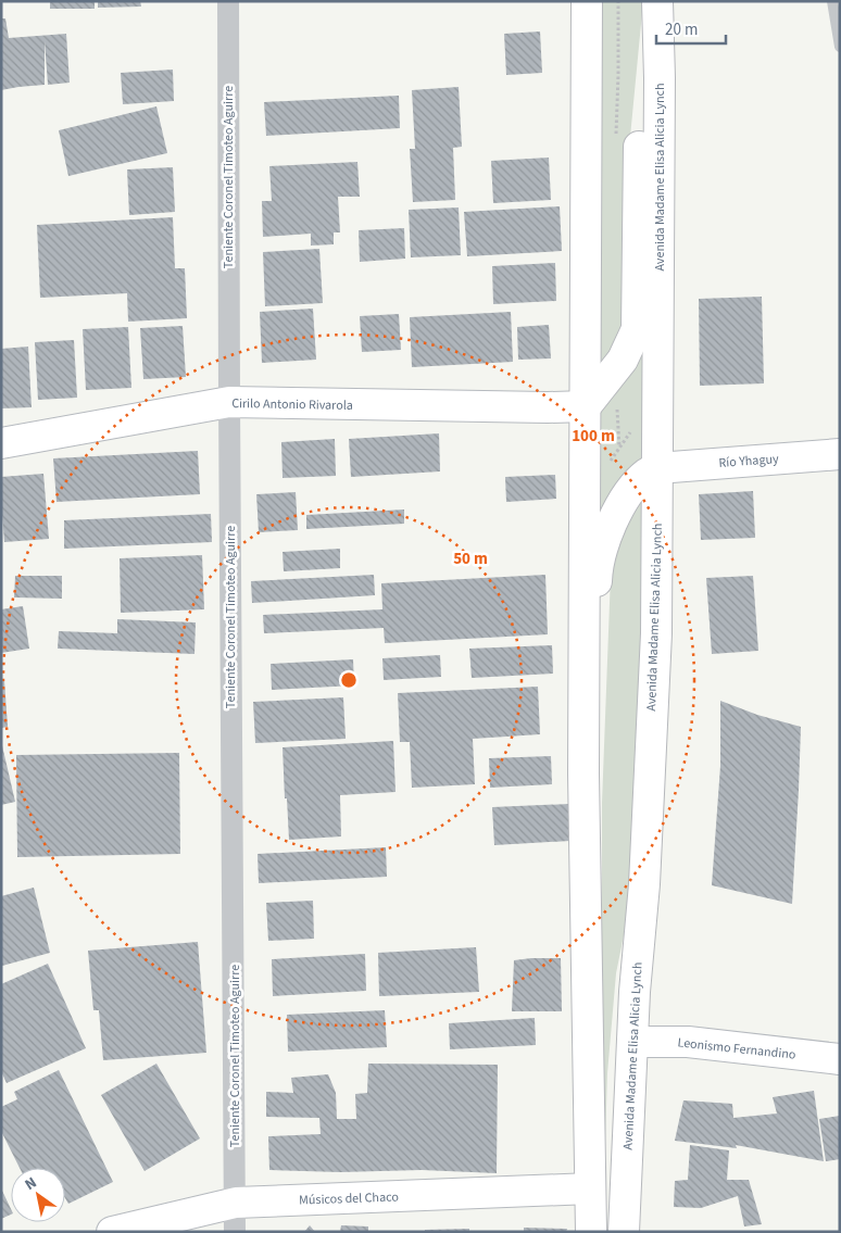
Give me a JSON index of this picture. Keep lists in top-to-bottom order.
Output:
{
  "streets": {
    "main road": [
      "Avenida Madame Elisa Alicia Lynch",
      "Cirilo Antonio Rivarola",
      "Río Yhaguy",
      "Leonismo Fernandino",
      "Músicos del Chaco"
    ],
    "street": ["Teniente Coronel Timoteo Aguirre"]
  },
  "crossings": [
    ["Teniente Coronel Timoteo Aguirre", "Cirilo Antonio Rivarola"],
    ["Teniente Coronel Timoteo Aguirre", "Músicos del Chaco"],
    ["Avenida Madame Elisa Alicia Lynch", "Río Yhaguy"],
    ["Avenida Madame Elisa Alicia Lynch", "Leonismo Fernandino"]
  ],
  "scale_bar": "20 m",
  "north": "top left",
  "rings": ["100 m", "50 m"]
}
